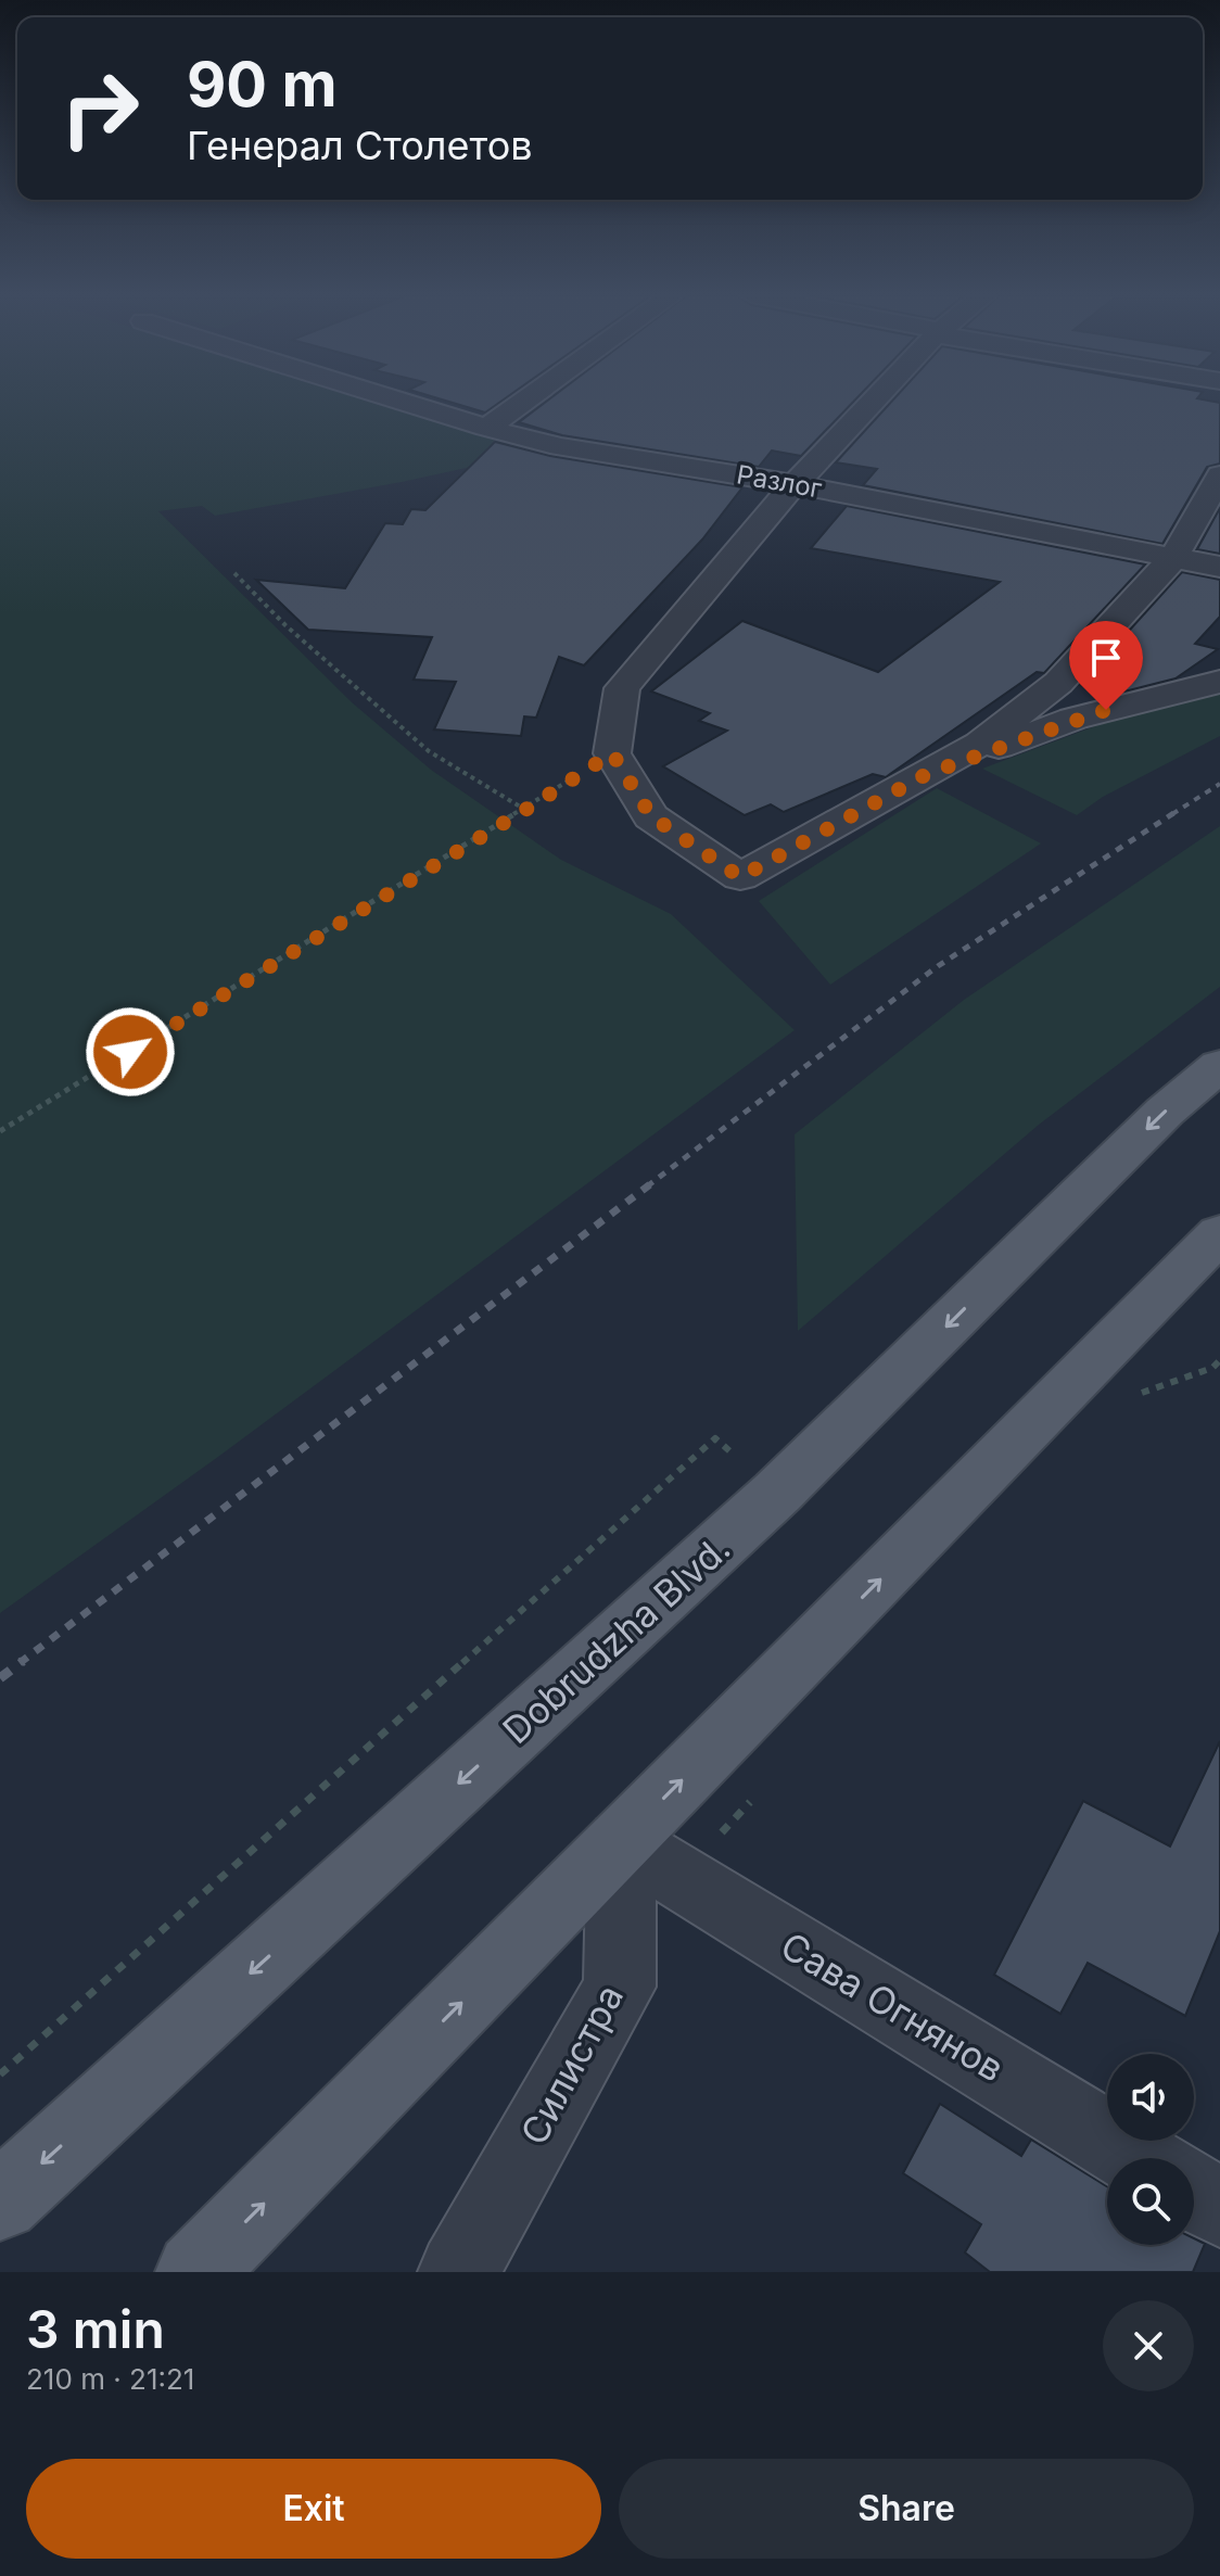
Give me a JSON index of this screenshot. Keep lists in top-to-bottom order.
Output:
{
  "streets": {
    "main road": ["Dobrudzha Blvd."],
    "street": ["Разлог", "Сава Огнянов", "Силистра"]
  },
  "crossings": [
    ["Сава Огнянов", "Силистра"]
  ],
  "page": {
    "turn": ["90 m", "Генерал Столетов"],
    "heading": ["3 min", "210 m · 21:21"],
    "buttons": ["Exit", "Share"]
  }
}
